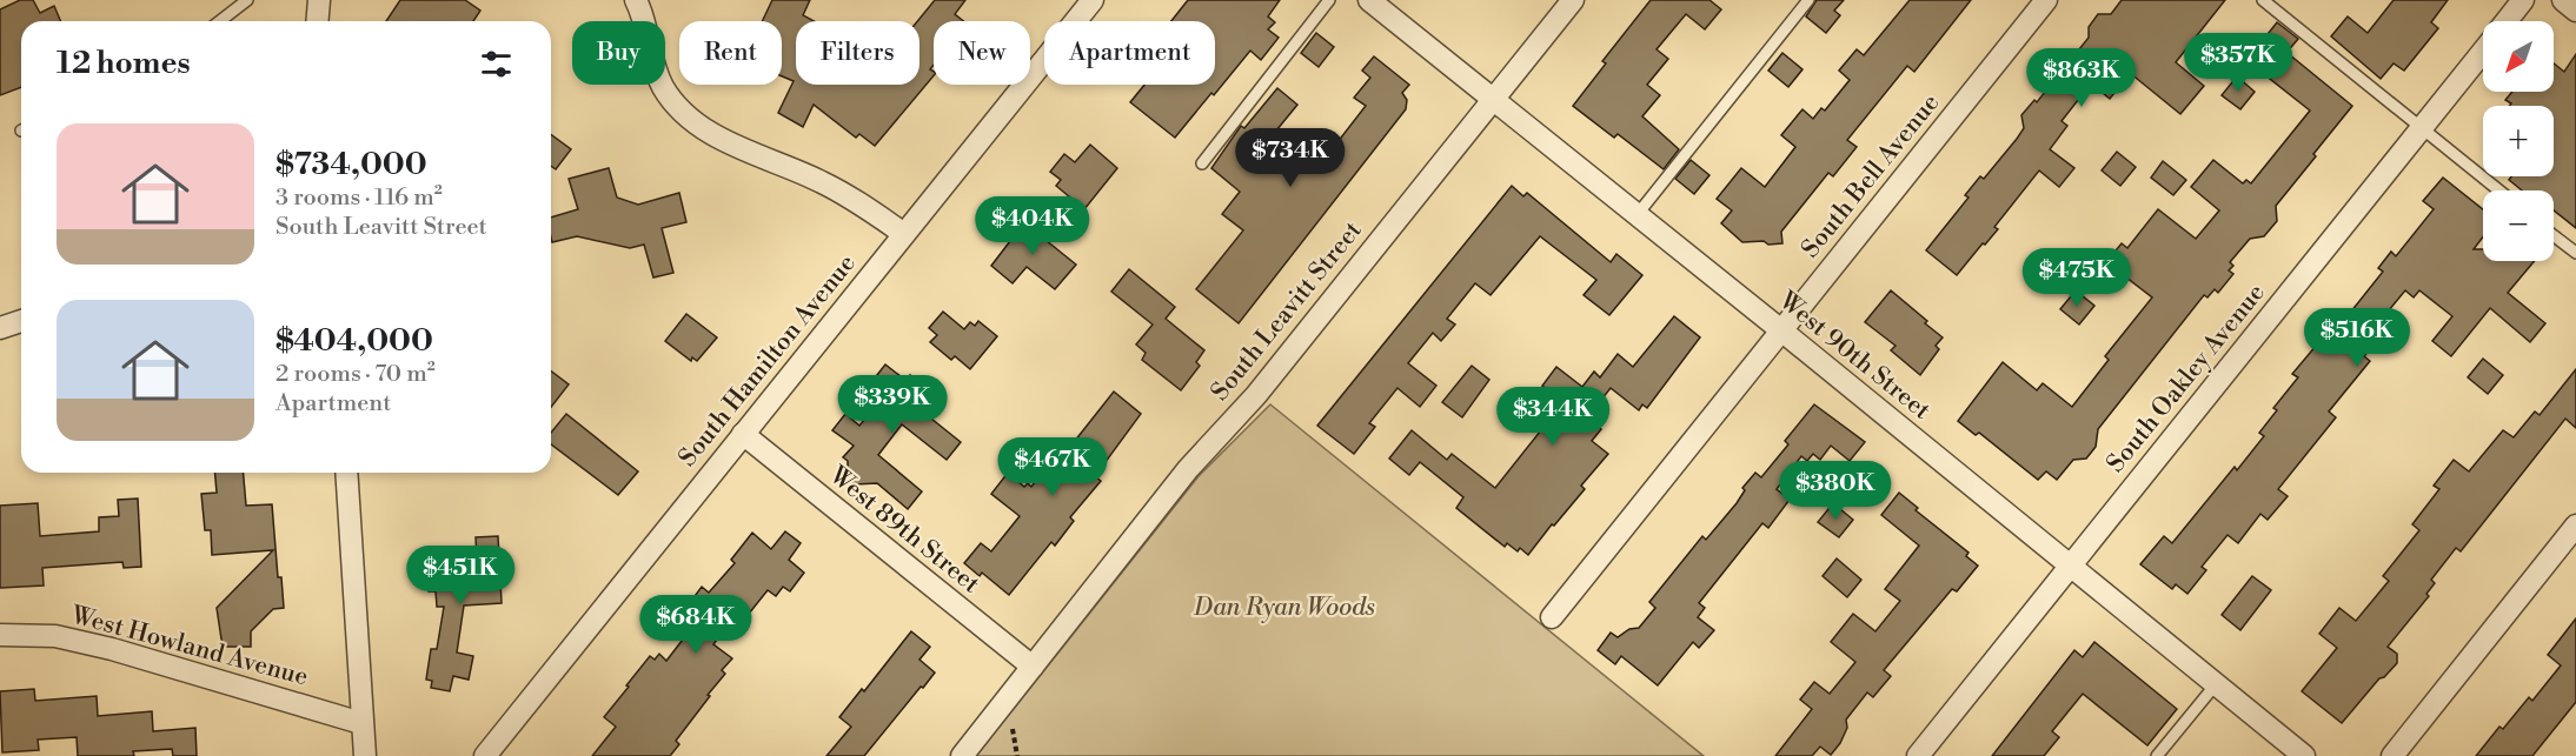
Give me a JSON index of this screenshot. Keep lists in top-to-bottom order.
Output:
{
  "streets": {
    "street": [
      "South Bell Avenue",
      "South Leavitt Street",
      "West 90th Street",
      "South Hamilton Avenue",
      "South Oakley Avenue",
      "West 89th Street",
      "West Howland Avenue"
    ]
  },
  "crossings": [
    ["South Bell Avenue", "West 90th Street"],
    ["South Leavitt Street", "West 90th Street"],
    ["South Leavitt Street", "West 89th Street"],
    ["West 90th Street", "South Oakley Avenue"],
    ["South Hamilton Avenue", "West 89th Street"]
  ],
  "parks": ["Dan Ryan Woods"],
  "north": "bottom left",
  "page": {
    "map_buttons": ["+", "−"],
    "chip": [
      "Buy",
      "Rent",
      "Filters",
      "New",
      "Apartment"
    ],
    "heading": "12 homes",
    "price": [
      "$357K",
      "$863K",
      "$734K",
      "$404K",
      "$475K",
      "$516K",
      "$339K",
      "$344K",
      "$467K",
      "$380K",
      "$451K",
      "$684K"
    ],
    "list": [
      {
        "name": "$734,000",
        "note": "3 rooms · 116 m² · South Leavitt Street"
      },
      {
        "name": "$404,000",
        "note": "2 rooms · 70 m² · Apartment"
      }
    ]
  }
}
